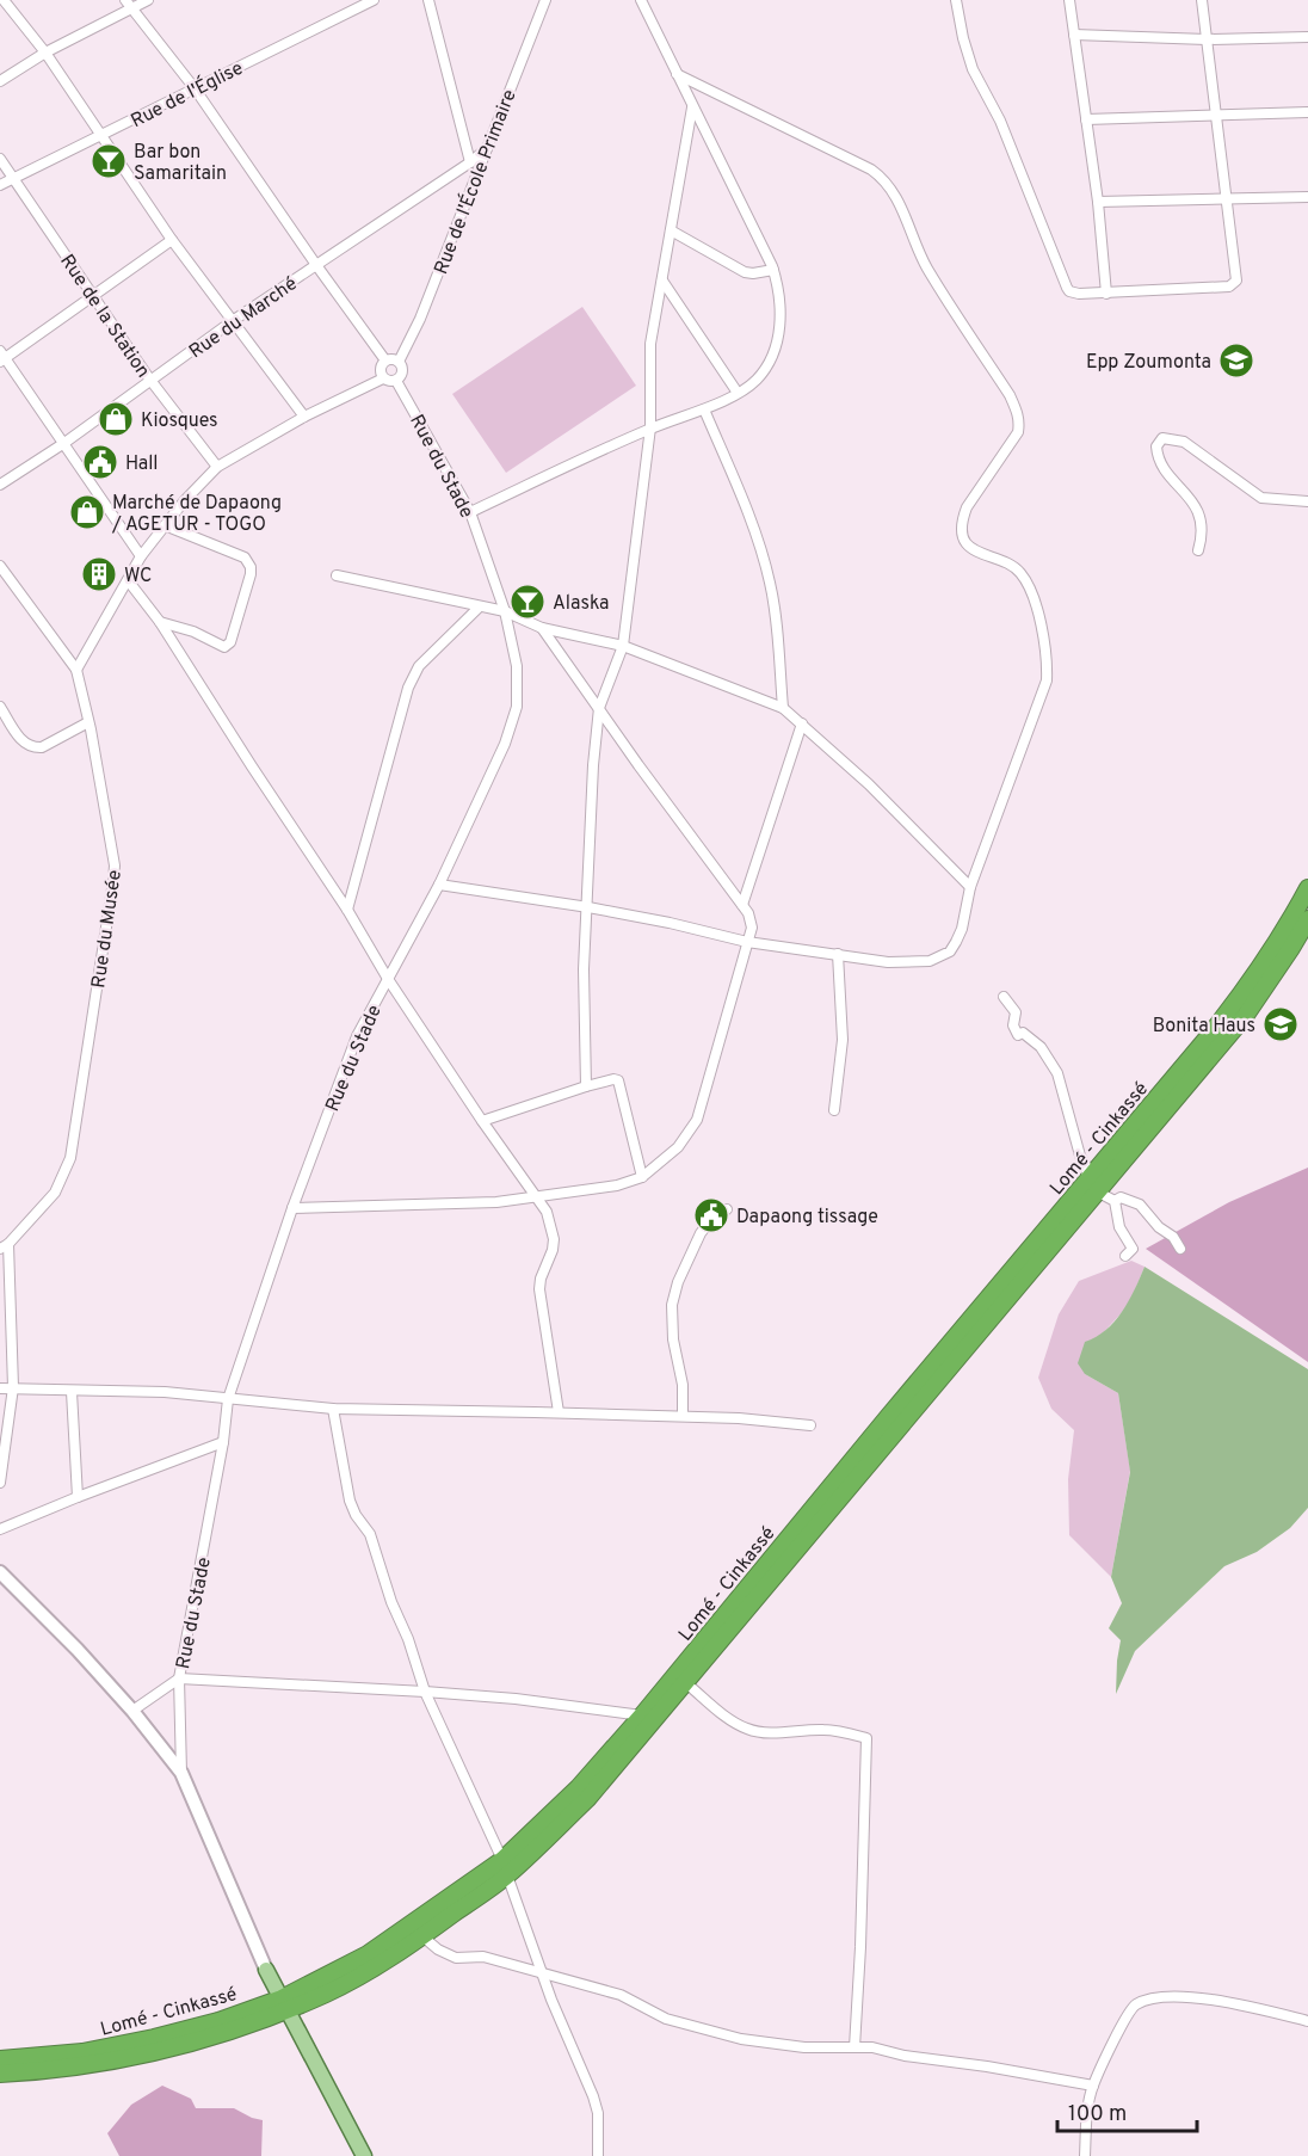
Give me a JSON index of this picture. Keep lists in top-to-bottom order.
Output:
{
  "streets": {
    "highway": ["Lomé - Cinkassé"],
    "street": [
      "Rue de l'Église",
      "Rue de l'École Primaire",
      "Rue de la Station",
      "Rue du Marché",
      "Rue du Stade",
      "Rue du Musée"
    ]
  },
  "crossings": [
    ["Rue de l'Église", "Rue de la Station"],
    ["Rue de l'École Primaire", "Rue du Marché"],
    ["Rue de l'École Primaire", "Rue du Stade"],
    ["Rue de la Station", "Rue du Marché"]
  ],
  "places": {
    "bar": ["Bar bon Samaritain", "Alaska"],
    "school or university": ["Epp Zoumonta", "Bonita Haus"],
    "shop": ["Kiosques", "Marché de Dapaong / AGETUR - TOGO"],
    "public building": ["Hall", "Dapaong tissage"],
    "building": ["WC"]
  },
  "scale_bar": "100 m"
}
